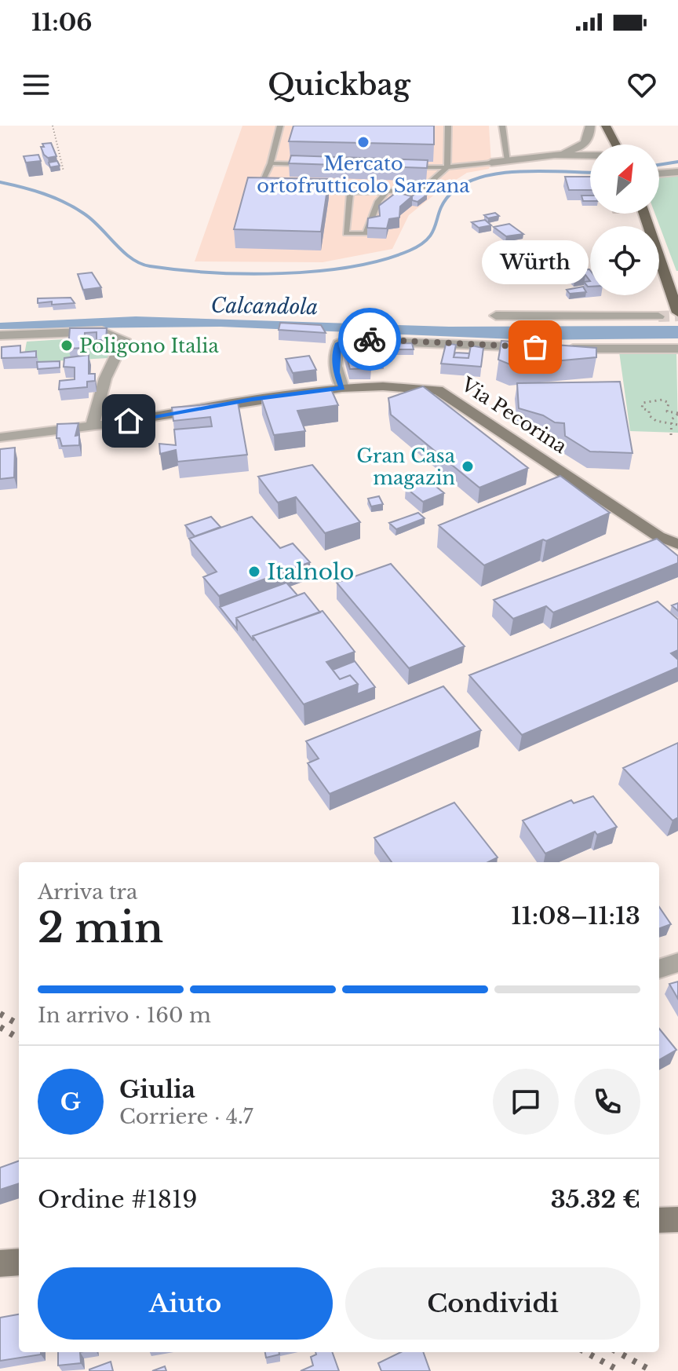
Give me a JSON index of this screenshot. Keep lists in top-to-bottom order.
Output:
{
  "streets": {
    "street": ["Via Pecorina"]
  },
  "water": ["Calcandola"],
  "places": [
    "Mercato ortofrutticolo Sarzana",
    "Poligono Italia",
    "Würth",
    "Gran Casa magazin",
    "Italnolo"
  ],
  "north": "top right",
  "page": {
    "status": "11:06",
    "header": "Quickbag",
    "bubble": "Würth",
    "heading": ["2 min", "Arriva tra", "11:08–11:13"],
    "panel": [
      "Giulia",
      "Corriere · 4.7",
      "Ordine #1819",
      "35.32 €"
    ],
    "bar": "In arrivo · 160 m",
    "round": "G",
    "buttons": ["Aiuto", "Condividi"]
  }
}
